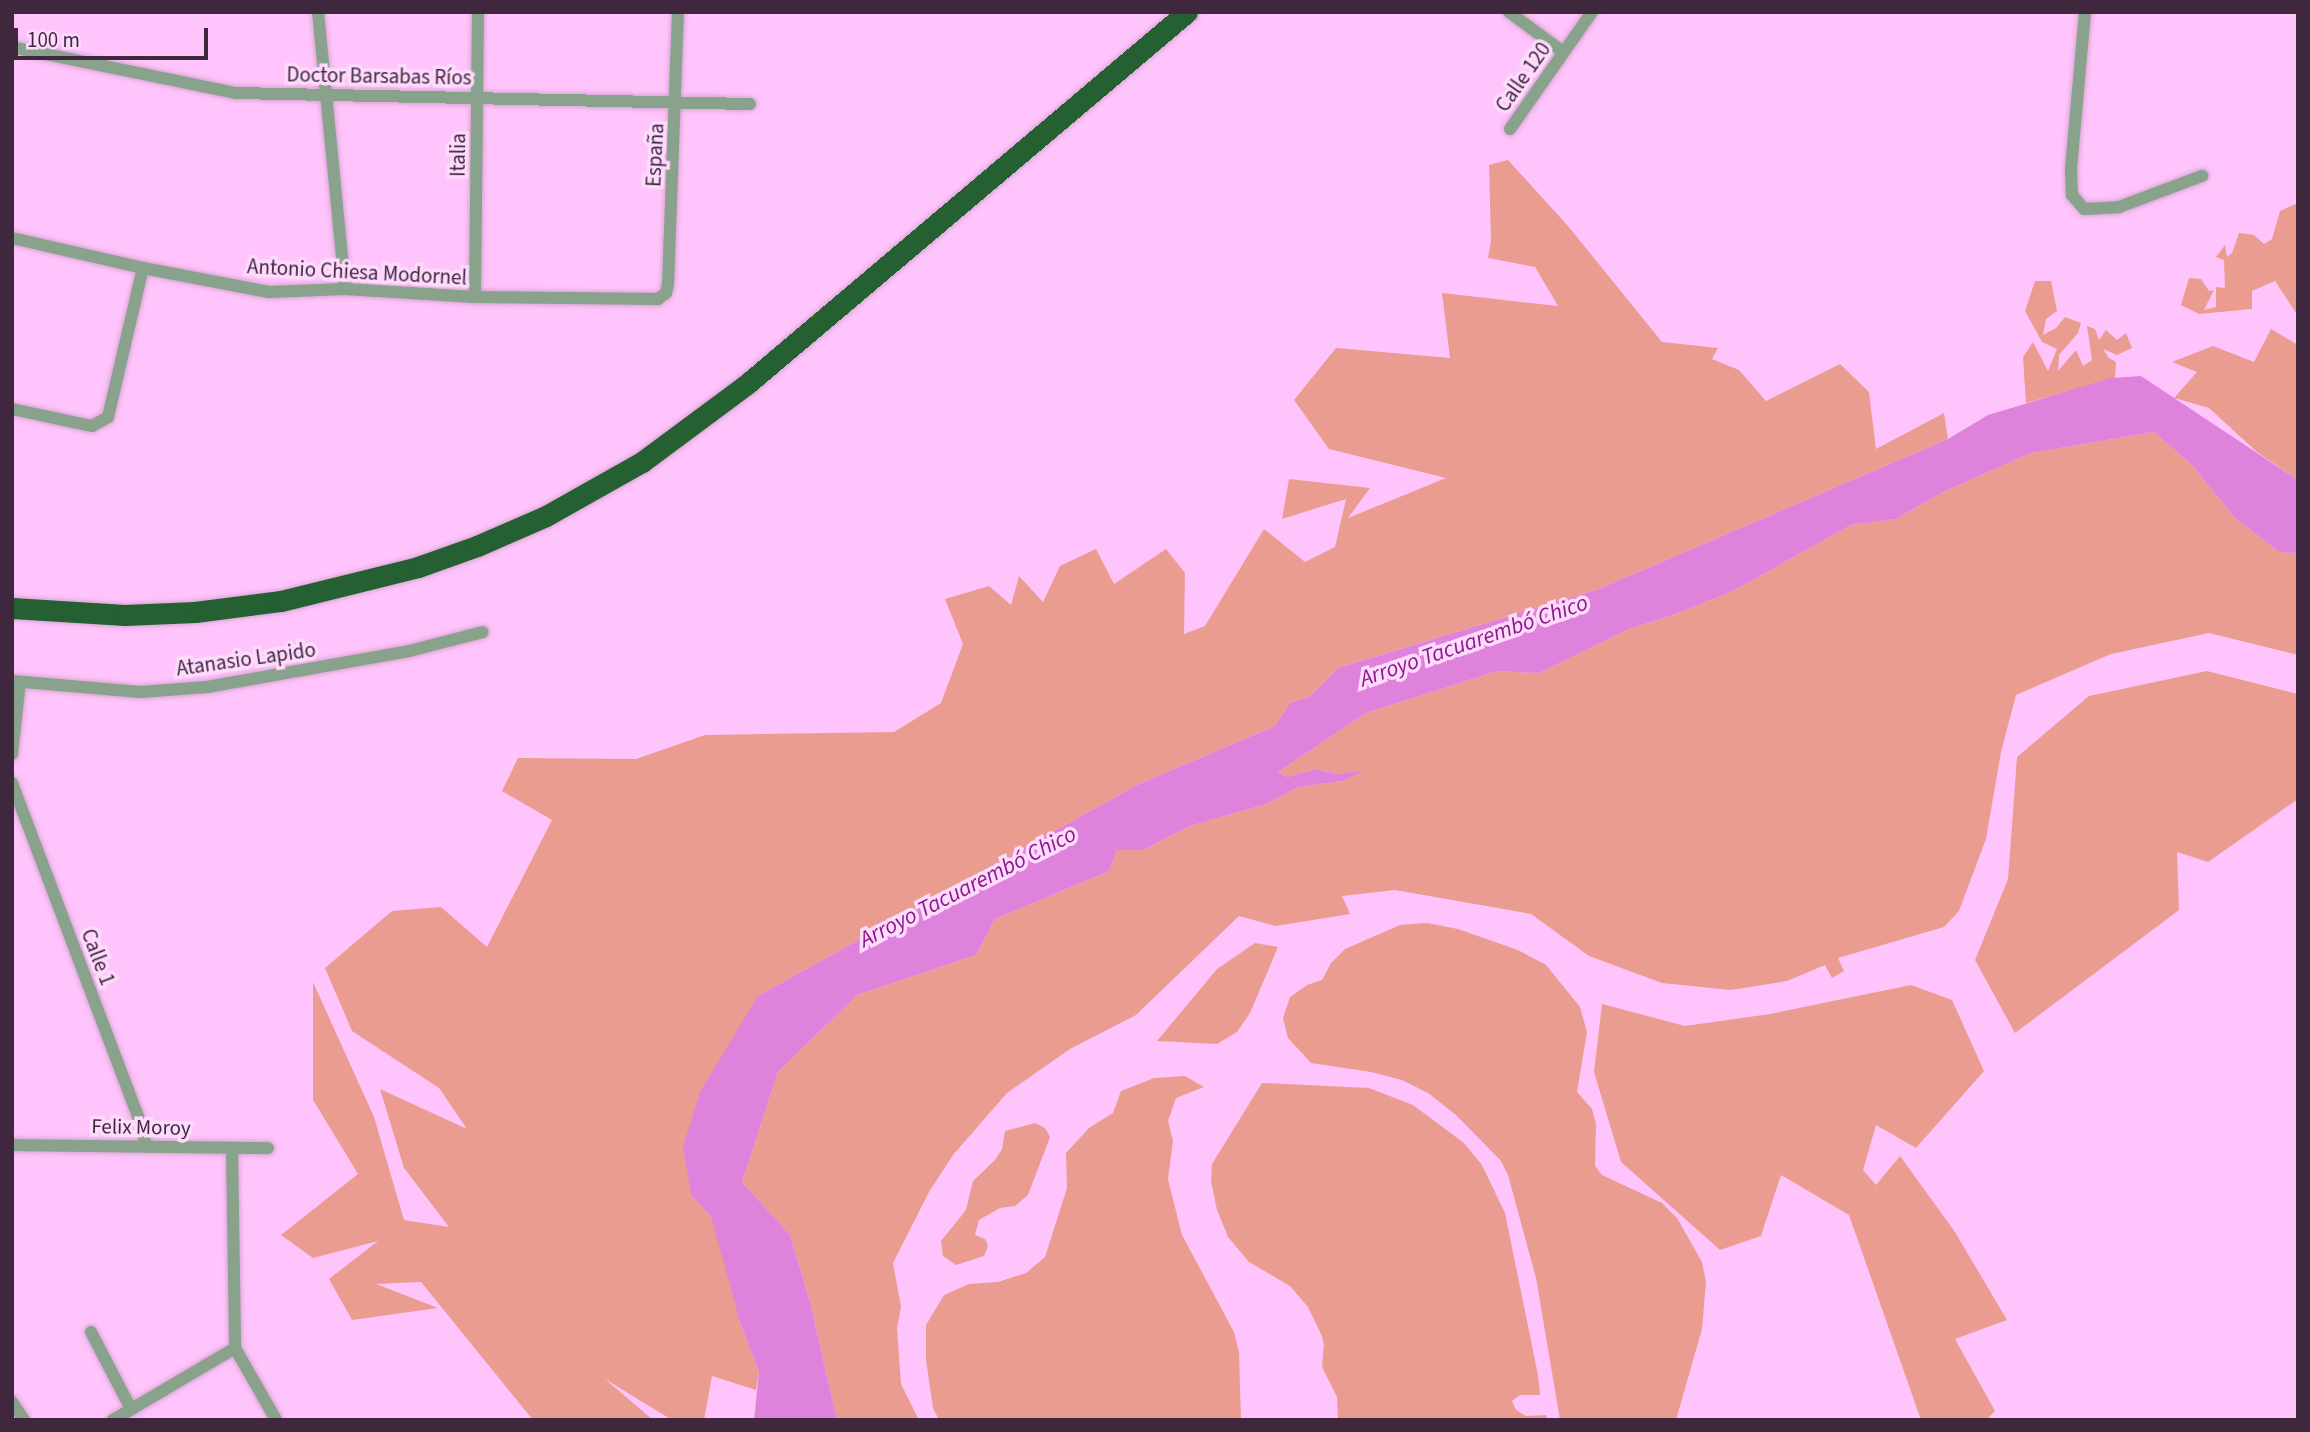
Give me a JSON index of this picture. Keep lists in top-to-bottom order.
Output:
{
  "streets": {
    "street": [
      "Doctor Barsabas Ríos",
      "Calle 120",
      "Italia",
      "España",
      "Antonio Chiesa Modornel",
      "Atanasio Lapido",
      "Calle 1",
      "Felix Moroy"
    ]
  },
  "crossings": [
    ["Doctor Barsabas Ríos", "Italia"],
    ["Doctor Barsabas Ríos", "España"],
    ["Italia", "Antonio Chiesa Modornel"],
    ["España", "Antonio Chiesa Modornel"],
    ["Calle 1", "Felix Moroy"]
  ],
  "water": ["Arroyo Tacuarembó Chico"],
  "scale_bar": "100 m"
}
